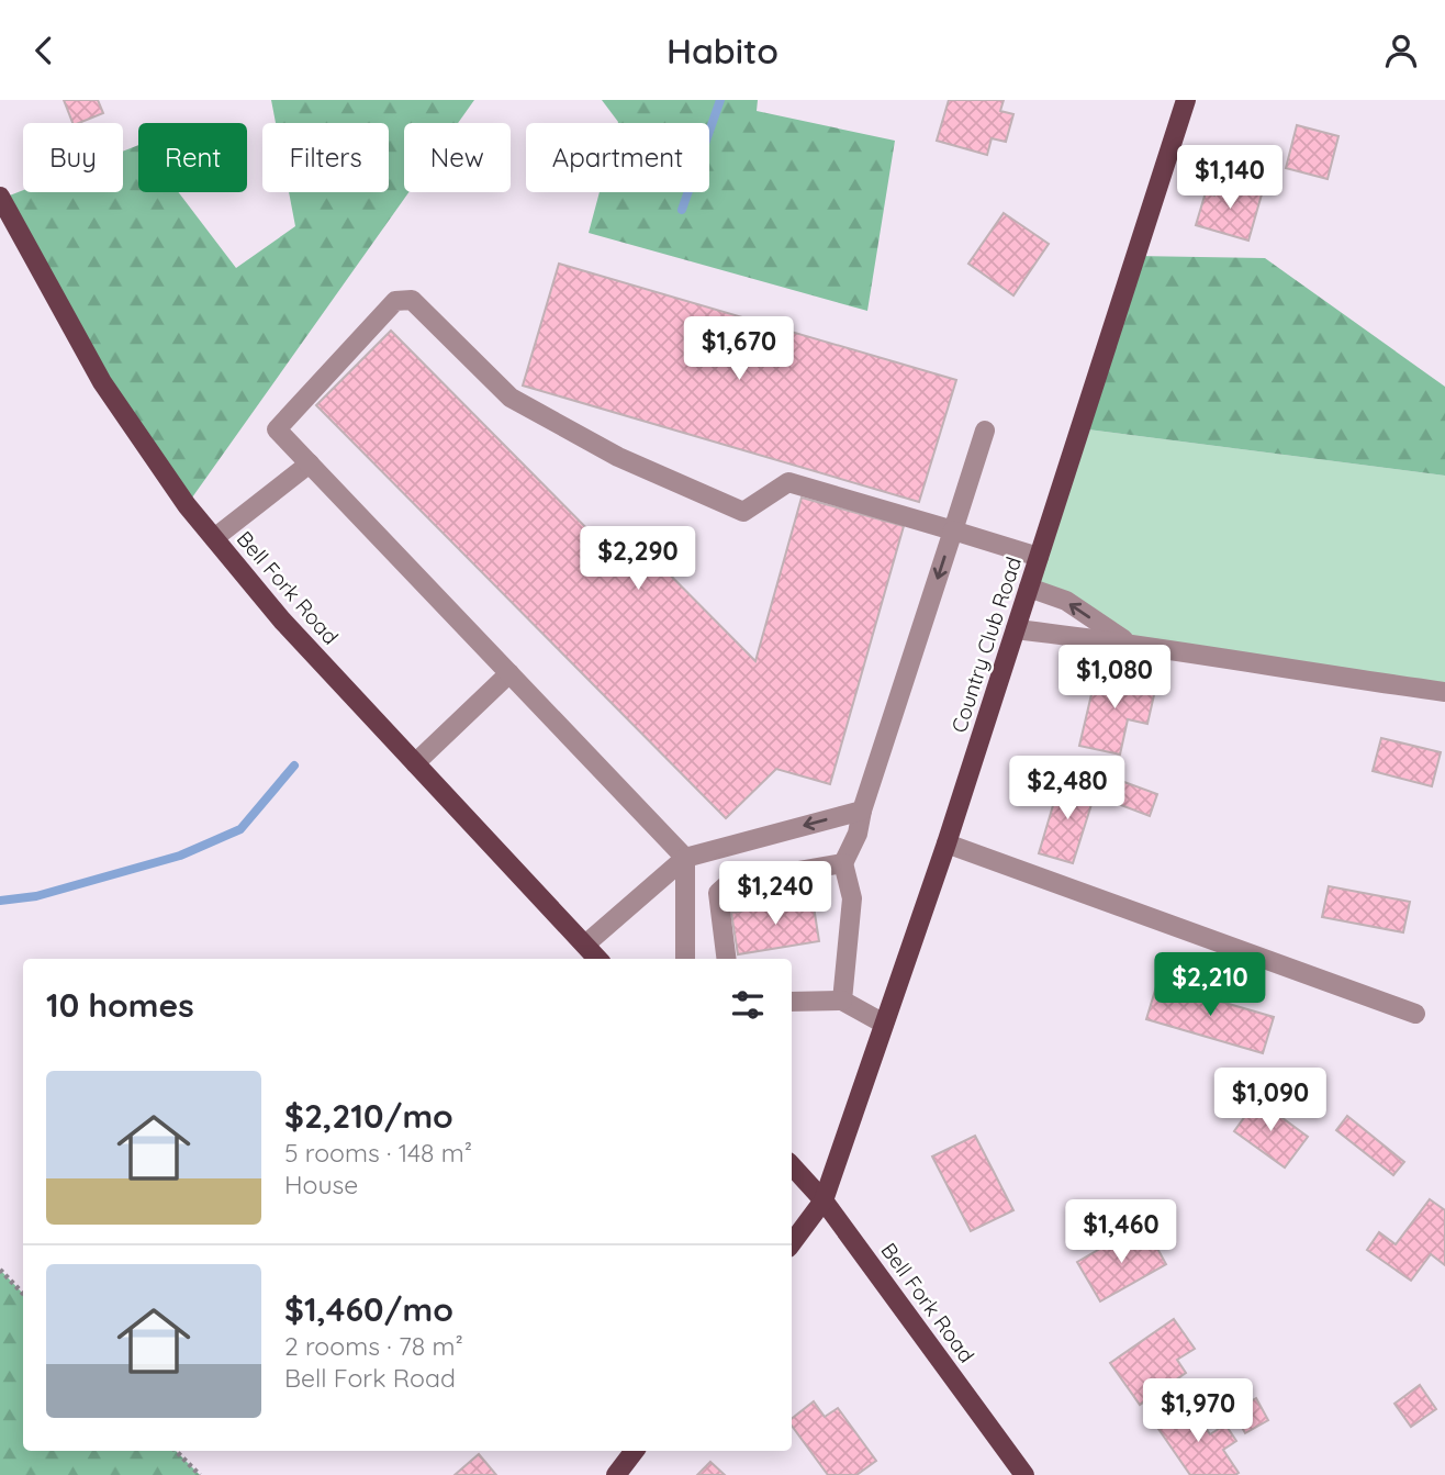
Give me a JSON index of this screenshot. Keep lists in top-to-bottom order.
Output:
{
  "streets": {
    "main road": ["Bell Fork Road", "Country Club Road"]
  },
  "crossings": [
    ["Bell Fork Road", "Country Club Road"]
  ],
  "page": {
    "header": "Habito",
    "chip": [
      "Buy",
      "Rent",
      "Filters",
      "New",
      "Apartment"
    ],
    "price": [
      "$1,140",
      "$1,670",
      "$2,290",
      "$1,080",
      "$2,480",
      "$1,240",
      "$2,210",
      "$1,090",
      "$1,460",
      "$1,970"
    ],
    "heading": "10 homes",
    "list": [
      {
        "name": "$2,210/mo",
        "note": "5 rooms · 148 m² · House"
      },
      {
        "name": "$1,460/mo",
        "note": "2 rooms · 78 m² · Bell Fork Road"
      }
    ]
  }
}
